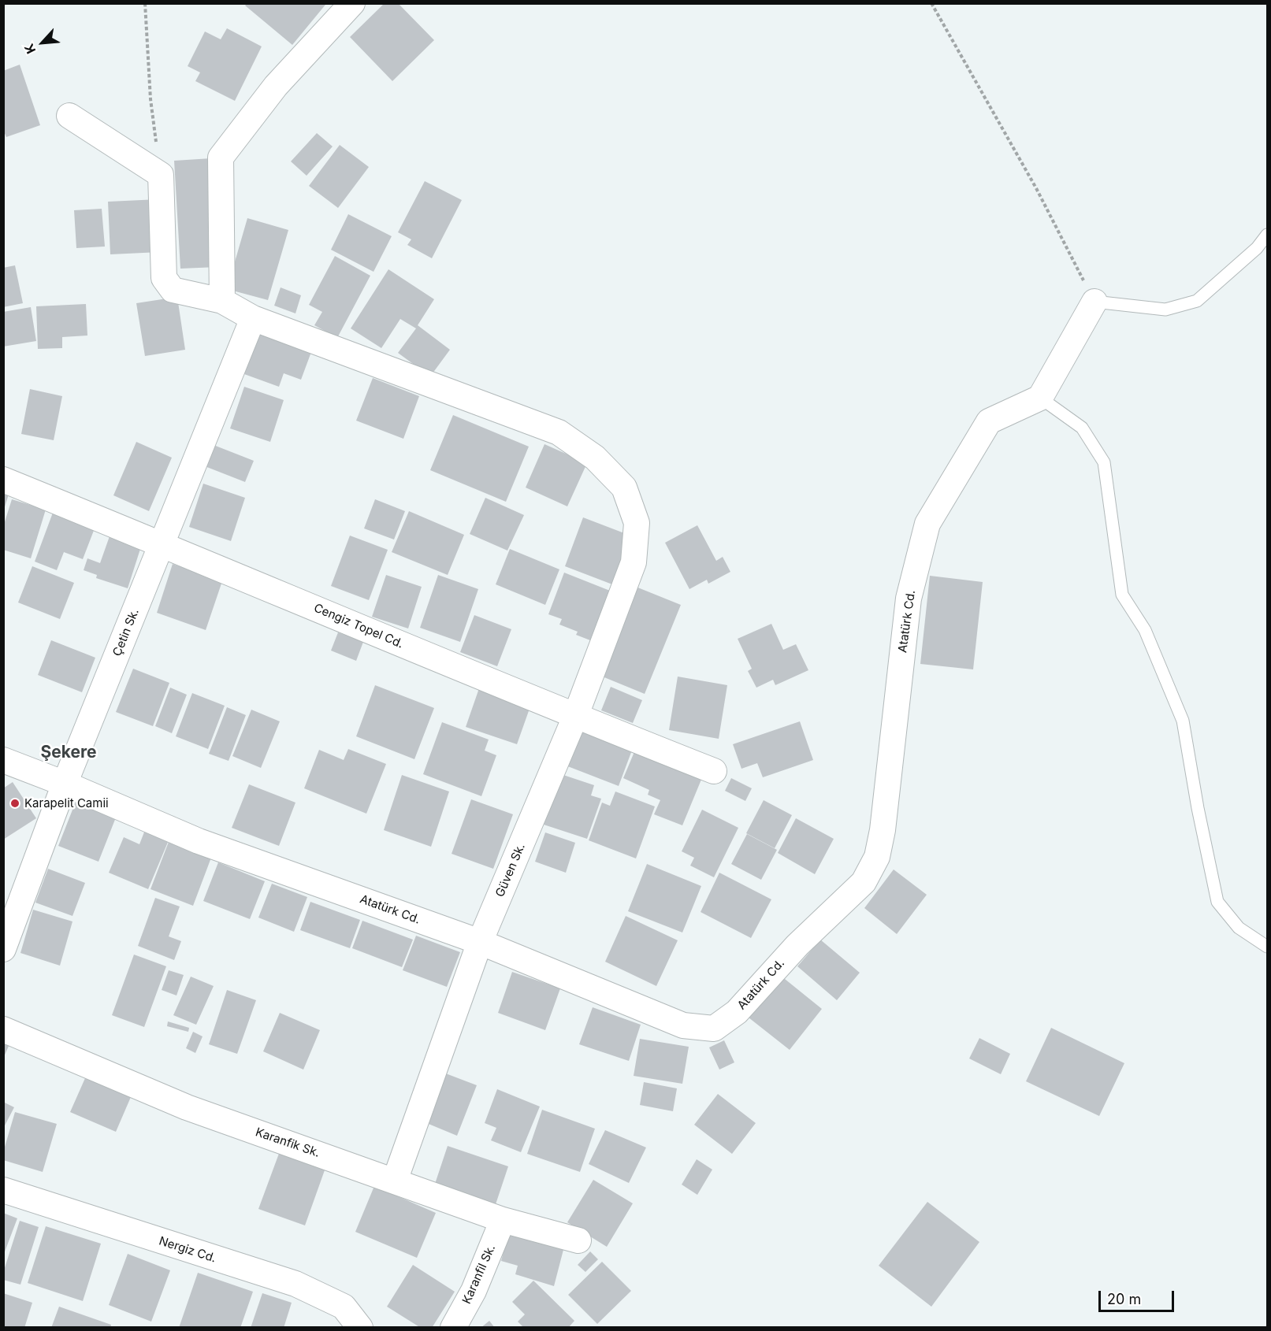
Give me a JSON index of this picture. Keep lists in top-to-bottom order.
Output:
{
  "streets": {
    "street": [
      "Atatürk Cd.",
      "Cengiz Topel Cd.",
      "Çetin Sk.",
      "Güven Sk.",
      "Karanfik Sk.",
      "Nergiz Cd.",
      "Karanfil Sk."
    ]
  },
  "crossings": [
    ["Atatürk Cd.", "Çetin Sk."],
    ["Atatürk Cd.", "Güven Sk."],
    ["Cengiz Topel Cd.", "Çetin Sk."],
    ["Cengiz Topel Cd.", "Güven Sk."],
    ["Çetin Sk.", "Güven Sk."],
    ["Güven Sk.", "Karanfik Sk."],
    ["Karanfik Sk.", "Karanfil Sk."]
  ],
  "districts": ["Şekere"],
  "places": ["Karapelit Camii"],
  "scale_bar": "20 m",
  "north": "bottom left"
}
